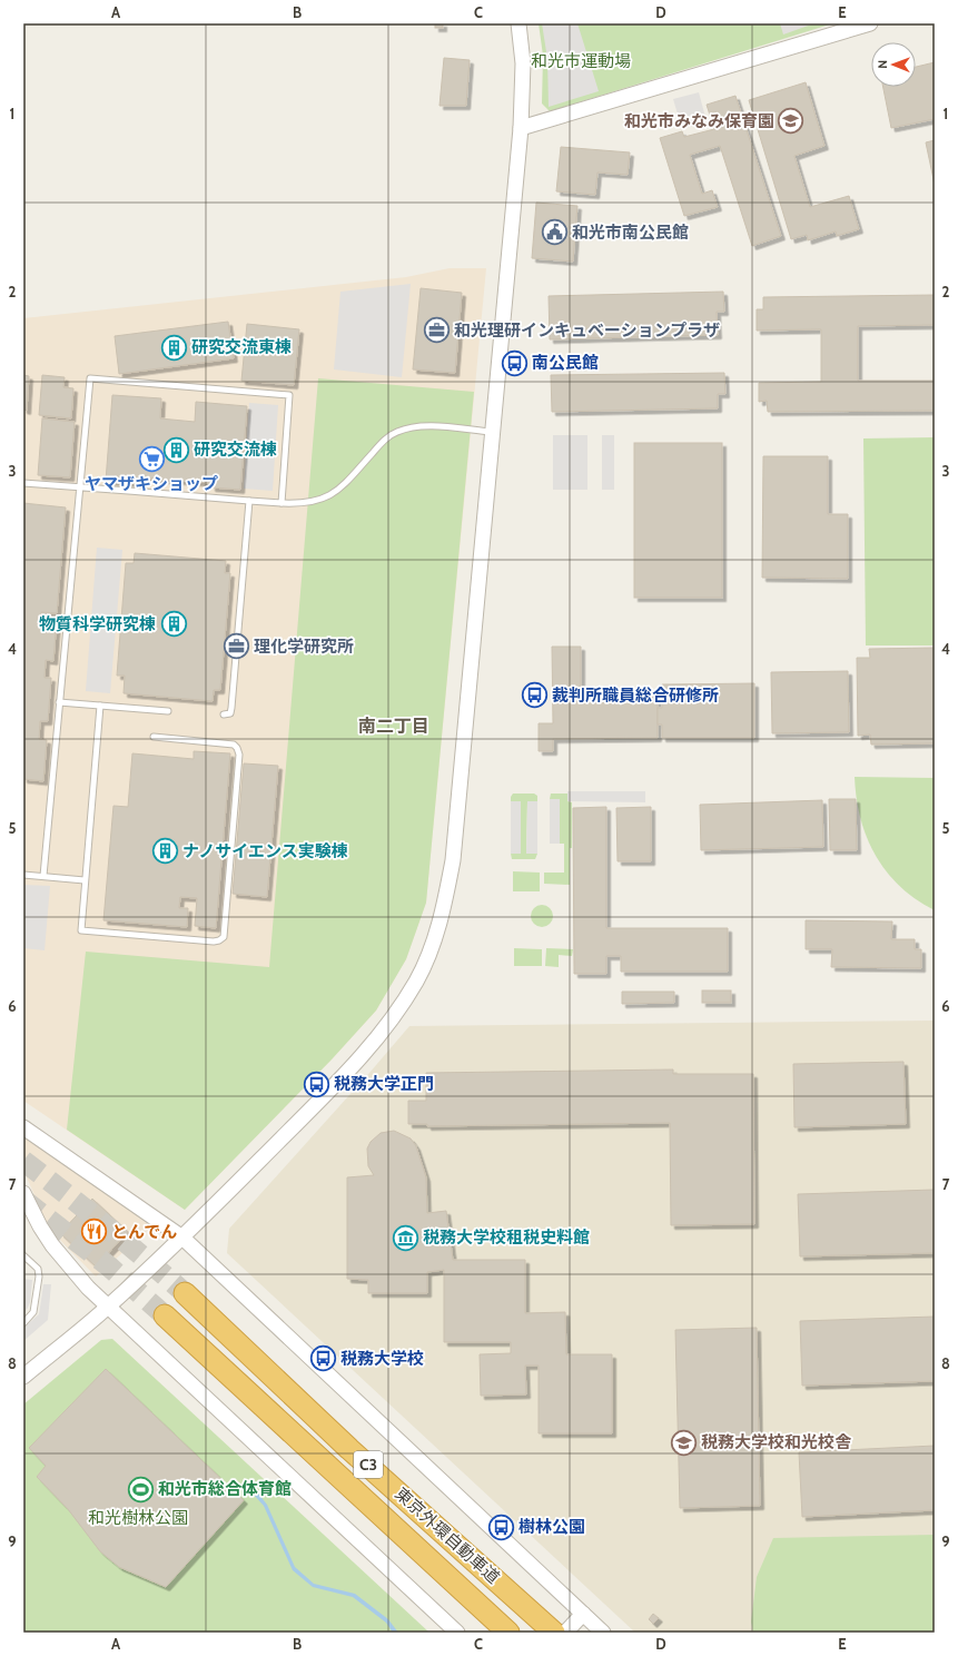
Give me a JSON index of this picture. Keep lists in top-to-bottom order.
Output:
{
  "streets": {
    "highway": ["C3", "東京外環自動車道"]
  },
  "districts": ["南二丁目"],
  "parks": ["和光市運動場", "和光樹林公園"],
  "places": {
    "school or university": ["和光市みなみ保育園", "税務大学校和光校舎"],
    "public building": ["和光市南公民館"],
    "office": ["和光理研インキュベーションプラザ", "理化学研究所"],
    "building": [
      "研究交流東棟",
      "研究交流棟",
      "物質科学研究棟",
      "ナノサイエンス実験棟"
    ],
    "bus stop": [
      "南公民館",
      "裁判所職員総合研修所",
      "税務大学正門",
      "税務大学校",
      "樹林公園"
    ],
    "supermarket": ["ヤマザキショップ"],
    "restaurant": ["とんでん"],
    "museum": ["税務大学校租税史料館"],
    "sports": ["和光市総合体育館"]
  },
  "north": "left",
  "grid": {
    "columns": [
      "A",
      "B",
      "C",
      "D",
      "E"
    ],
    "rows": [
      "1",
      "2",
      "3",
      "4",
      "5",
      "6",
      "7",
      "8",
      "9"
    ]
  }
}
